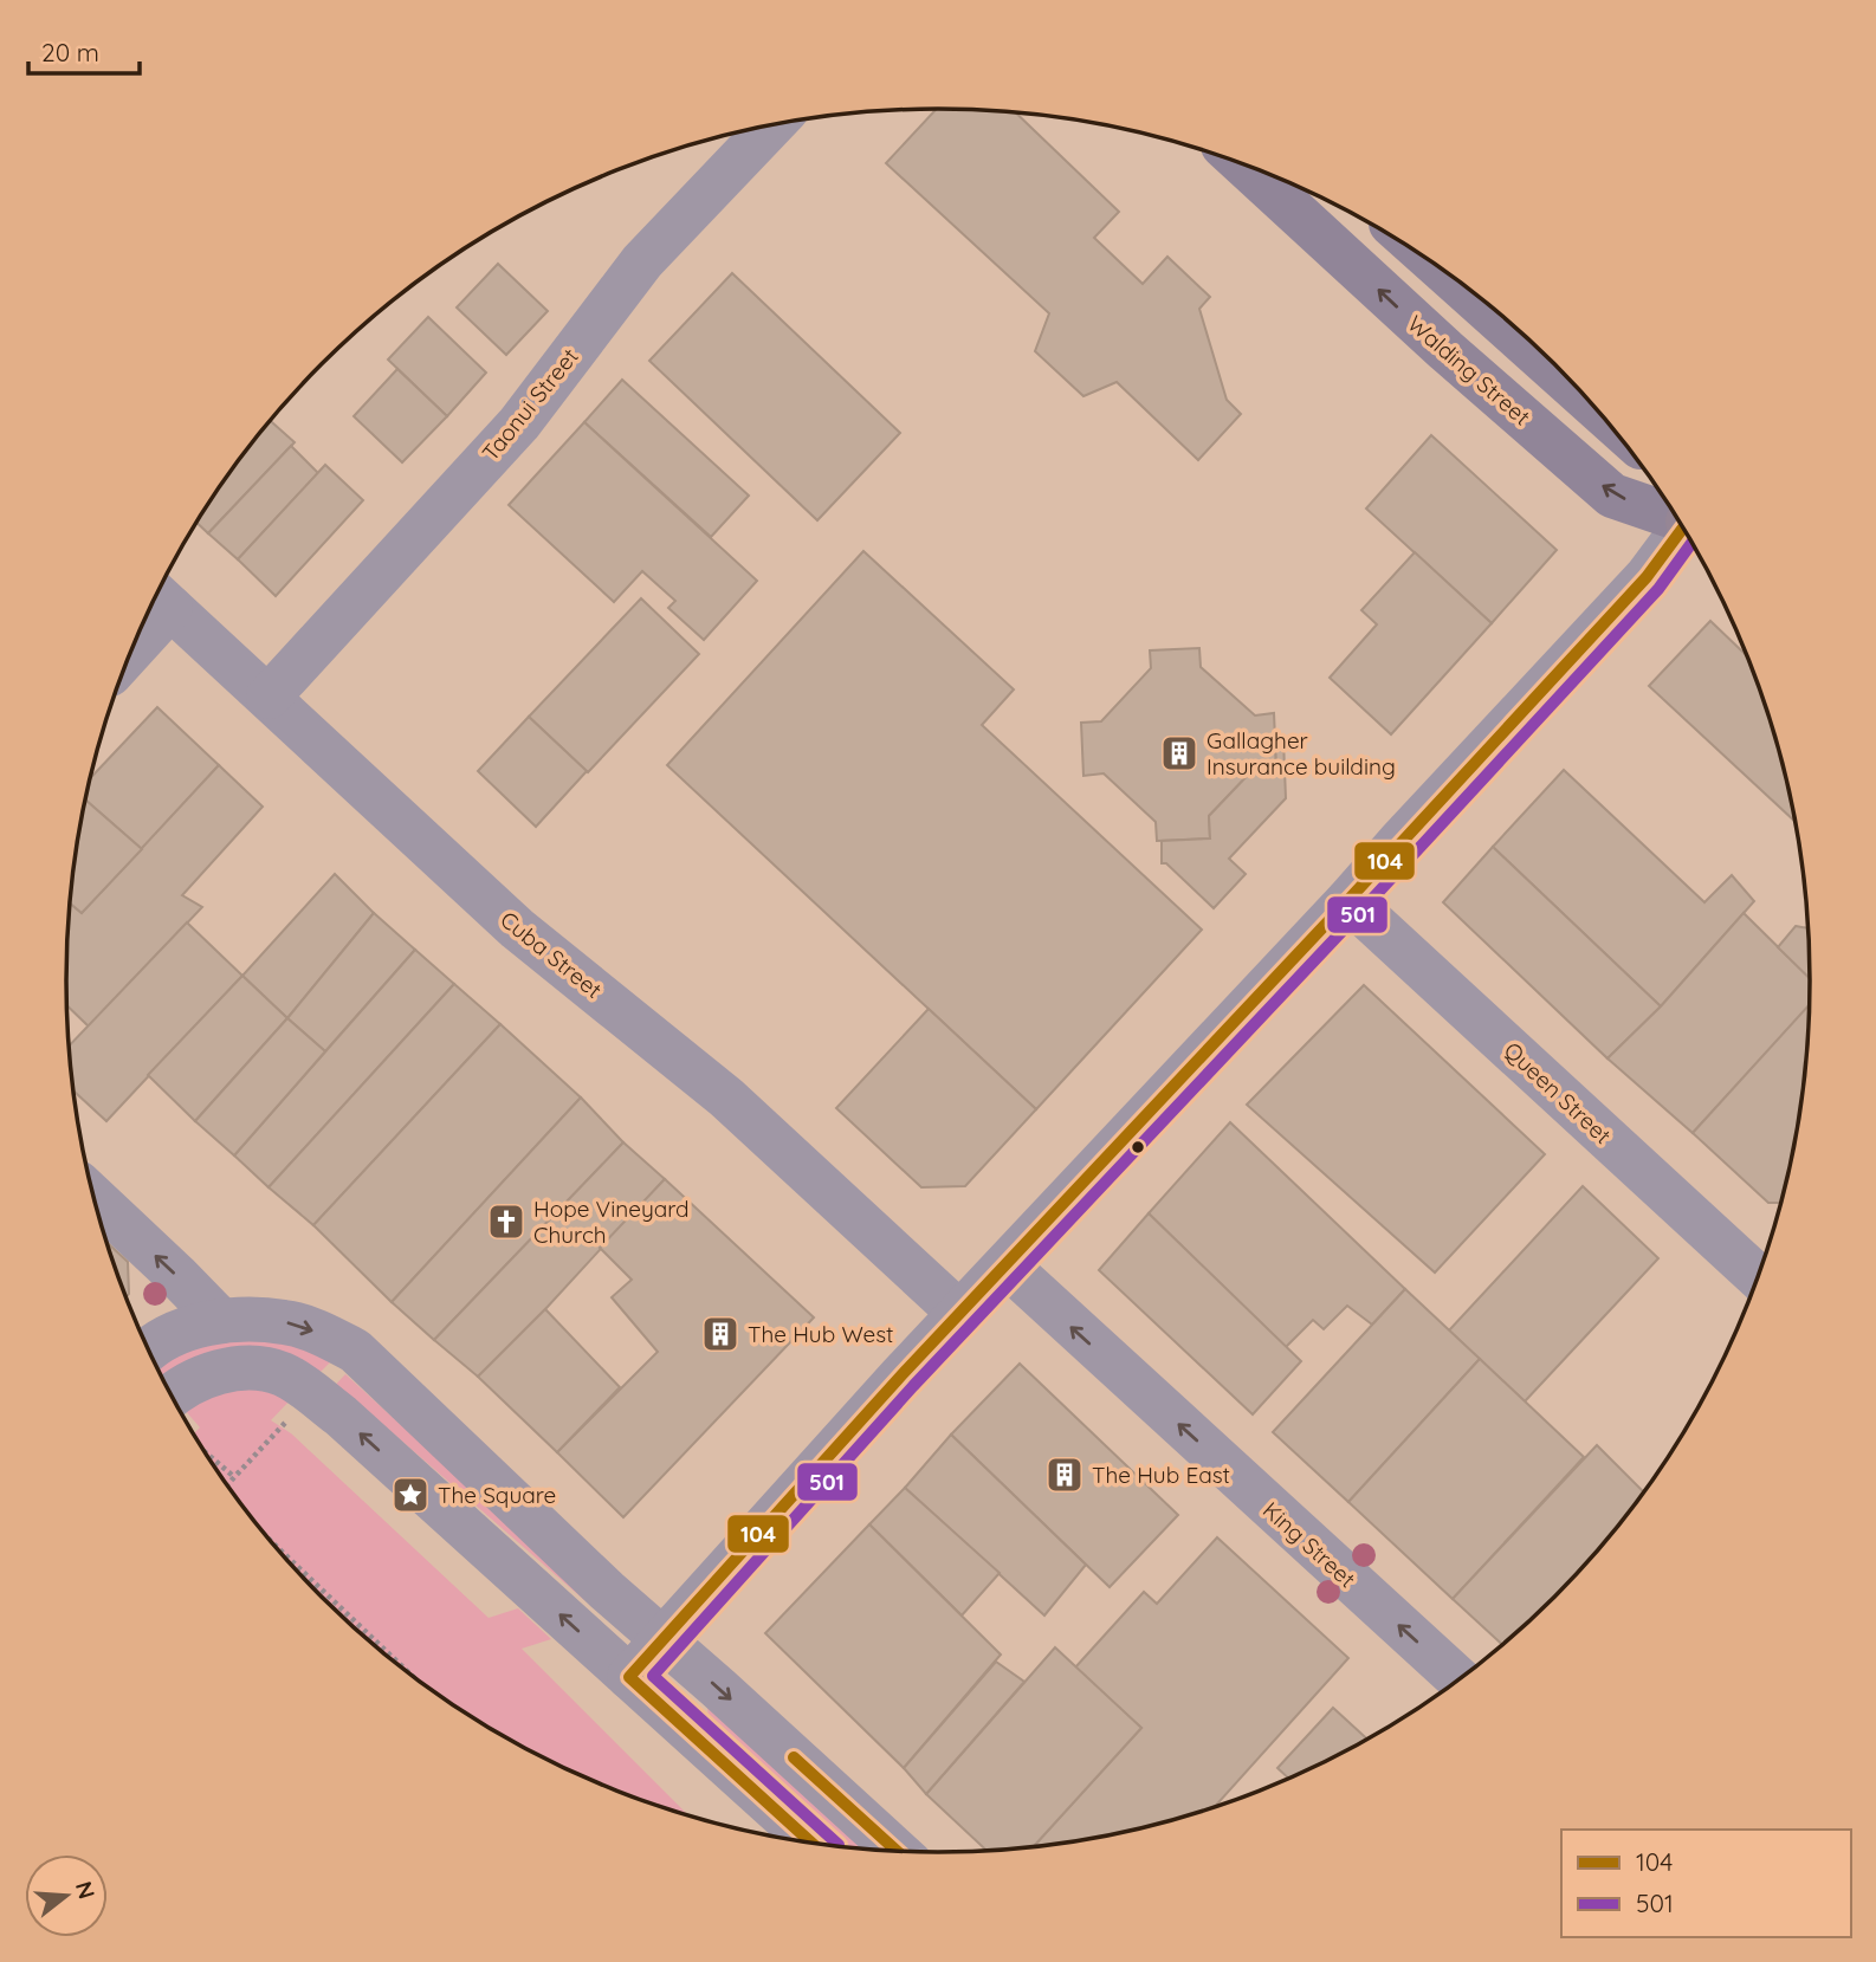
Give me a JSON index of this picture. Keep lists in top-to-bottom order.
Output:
{
  "streets": {
    "main road": ["Walding Street"],
    "street": [
      "Taonui Street",
      "Cuba Street",
      "Queen Street",
      "King Street"
    ]
  },
  "crossings": [
    ["Taonui Street", "Cuba Street"]
  ],
  "one_way": ["King Street"],
  "places": {
    "building": ["Gallagher Insurance building", "The Hub West", "The Hub East"],
    "church": ["Hope Vineyard Church"],
    "place": ["The Square"]
  },
  "lines": ["transit line 104", "transit line 501"],
  "legend": ["104", "501"],
  "scale_bar": "20 m",
  "north": "right"
}
